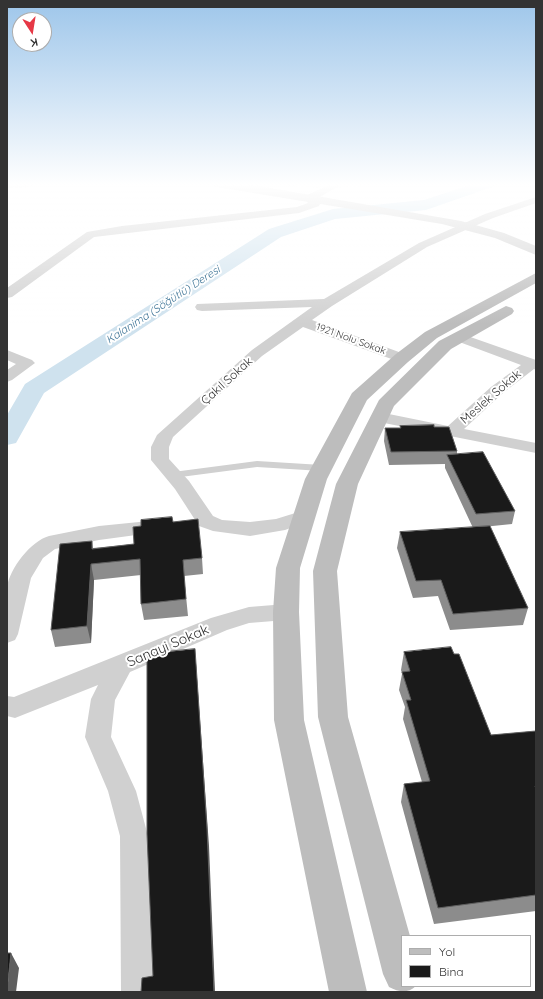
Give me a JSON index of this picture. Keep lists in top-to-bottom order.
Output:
{
  "streets": {
    "street": [
      "1921 Nolu Sokak",
      "Çakıl Sokak",
      "Meslek Sokak",
      "Sanayi Sokak"
    ]
  },
  "crossings": [
    ["1921 Nolu Sokak", "Çakıl Sokak"]
  ],
  "water": ["Kalanima (Söğütlü) Deresi"],
  "legend": ["Yol", "Bina"],
  "north": "bottom"
}
